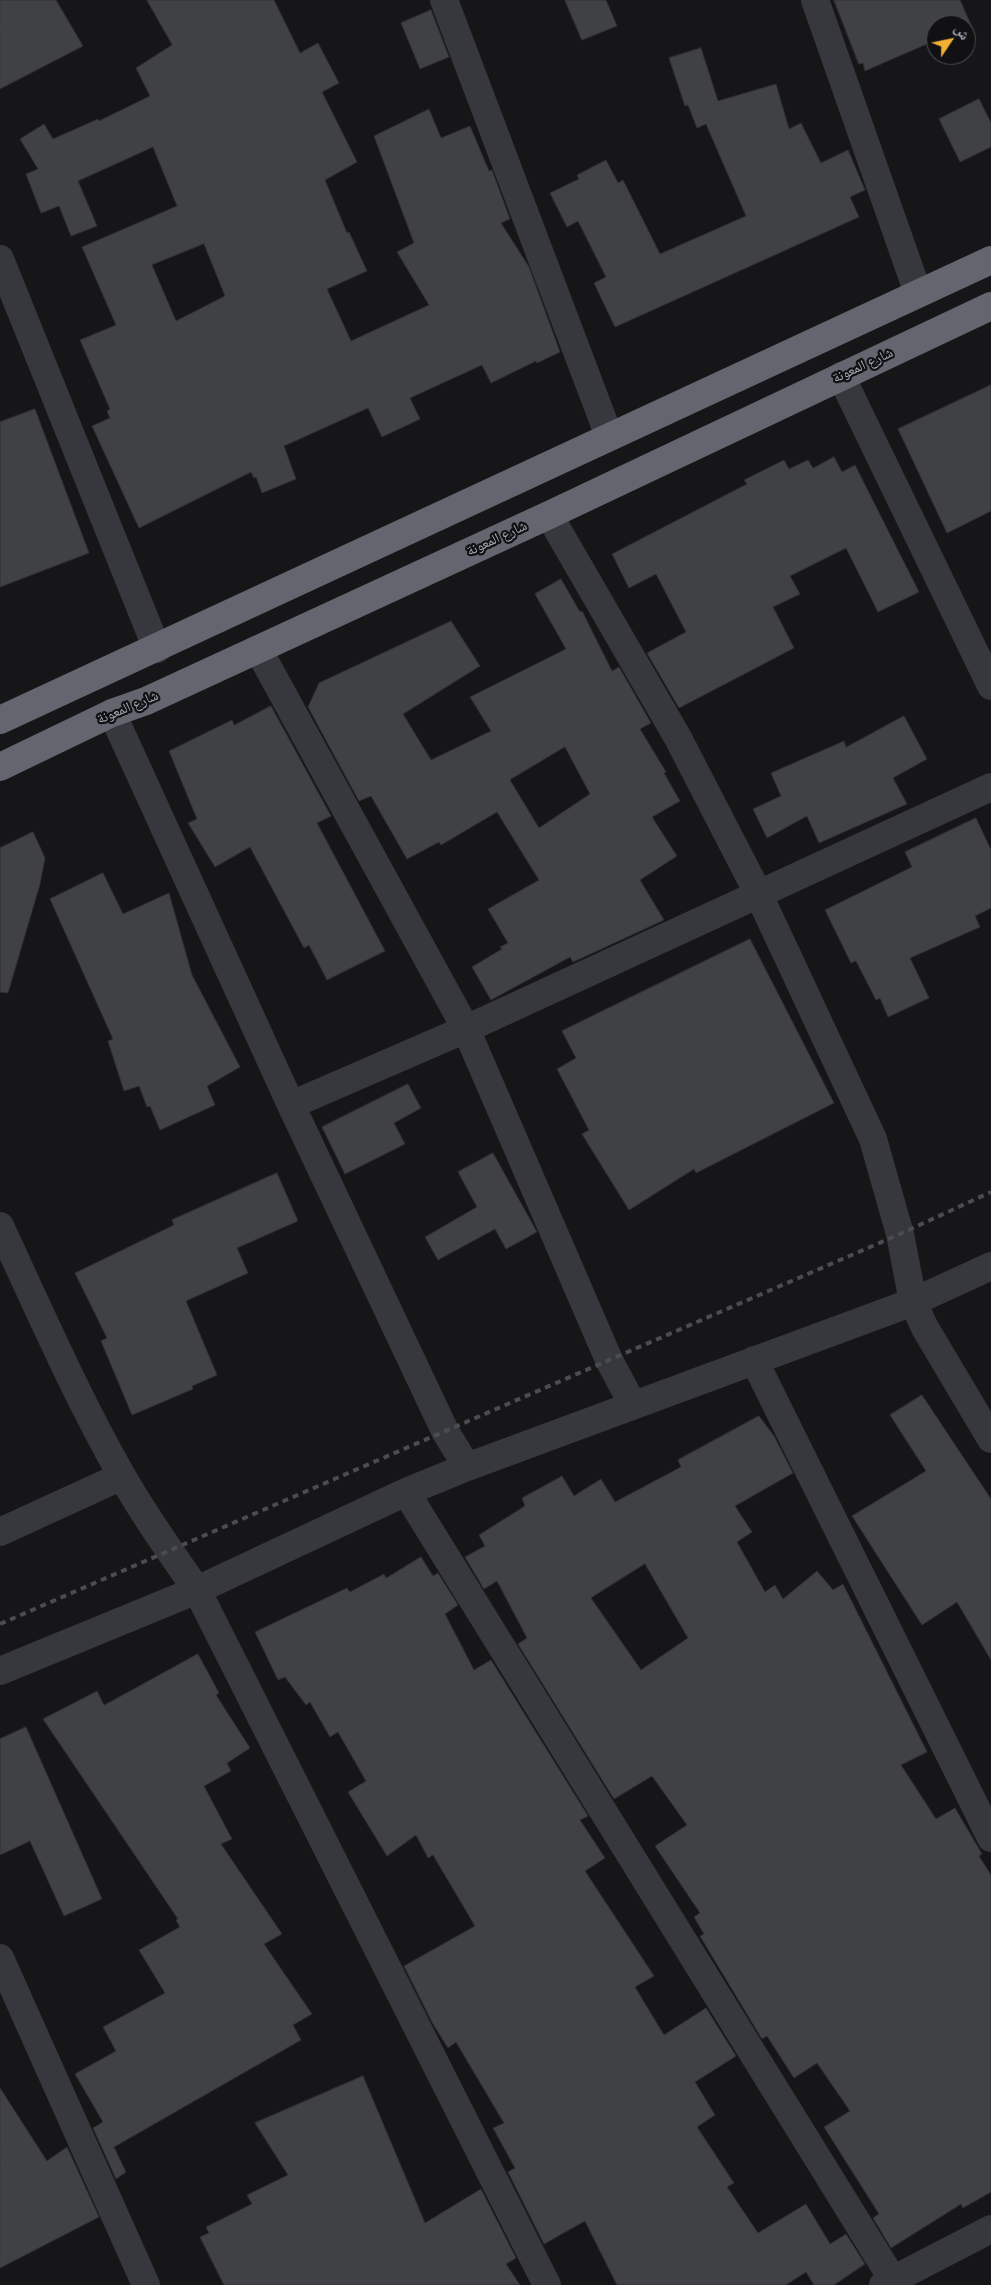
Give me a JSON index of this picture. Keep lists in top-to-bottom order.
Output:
{
  "streets": {
    "highway": ["شارع المعونة"]
  },
  "north": "top right"
}
